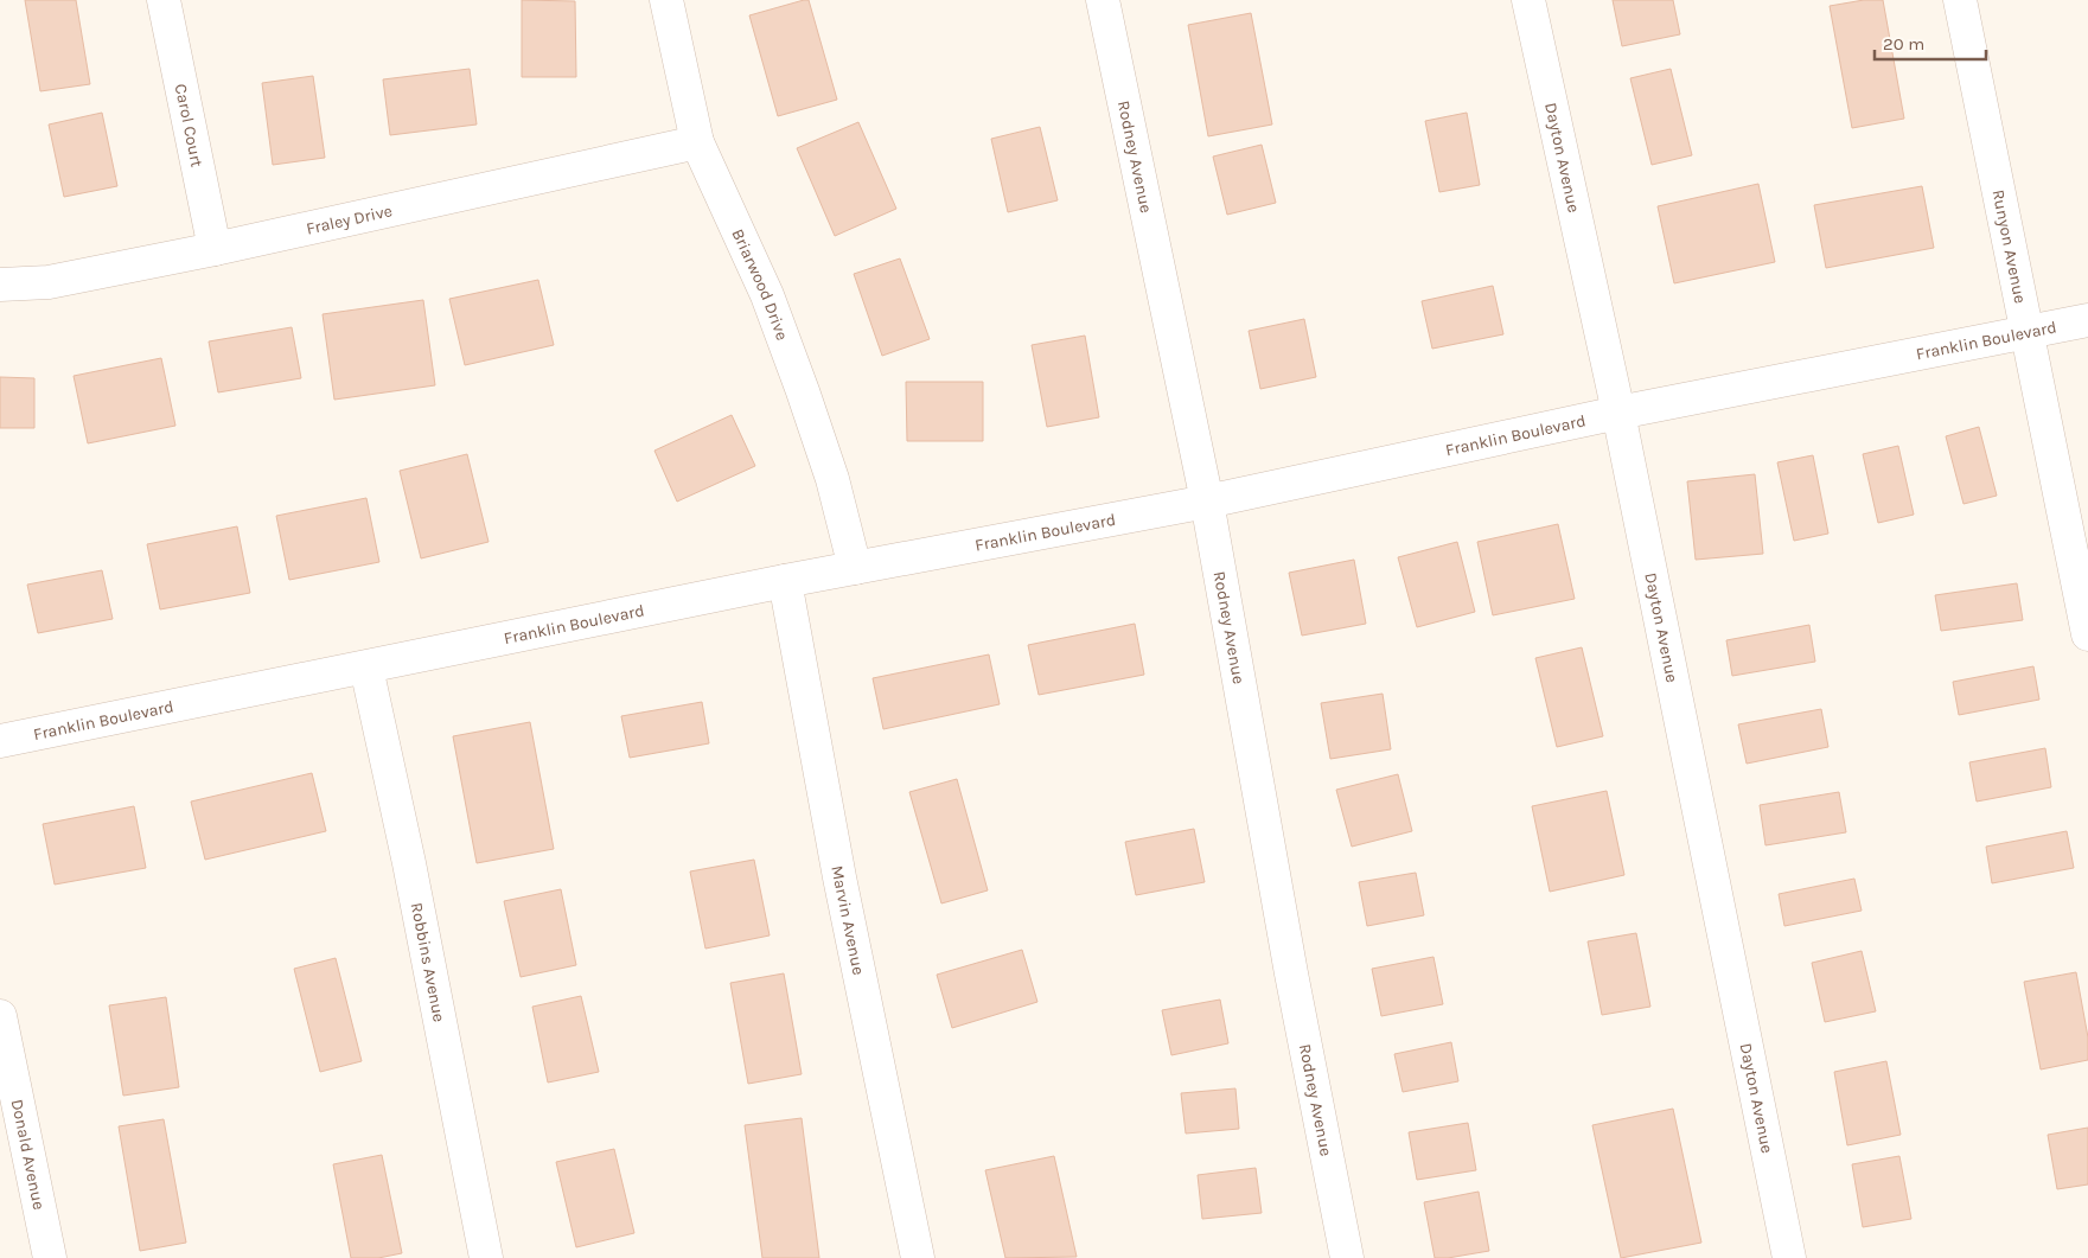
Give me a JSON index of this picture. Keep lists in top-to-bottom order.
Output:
{
  "streets": {
    "street": [
      "Carol Court",
      "Rodney Avenue",
      "Dayton Avenue",
      "Fraley Drive",
      "Runyon Avenue",
      "Briarwood Drive",
      "Franklin Boulevard",
      "Marvin Avenue",
      "Robbins Avenue",
      "Donald Avenue"
    ]
  },
  "crossings": [
    ["Carol Court", "Fraley Drive"],
    ["Rodney Avenue", "Franklin Boulevard"],
    ["Dayton Avenue", "Franklin Boulevard"],
    ["Fraley Drive", "Briarwood Drive"],
    ["Runyon Avenue", "Franklin Boulevard"],
    ["Briarwood Drive", "Franklin Boulevard"],
    ["Franklin Boulevard", "Marvin Avenue"],
    ["Franklin Boulevard", "Robbins Avenue"]
  ],
  "scale_bar": "20 m"
}
